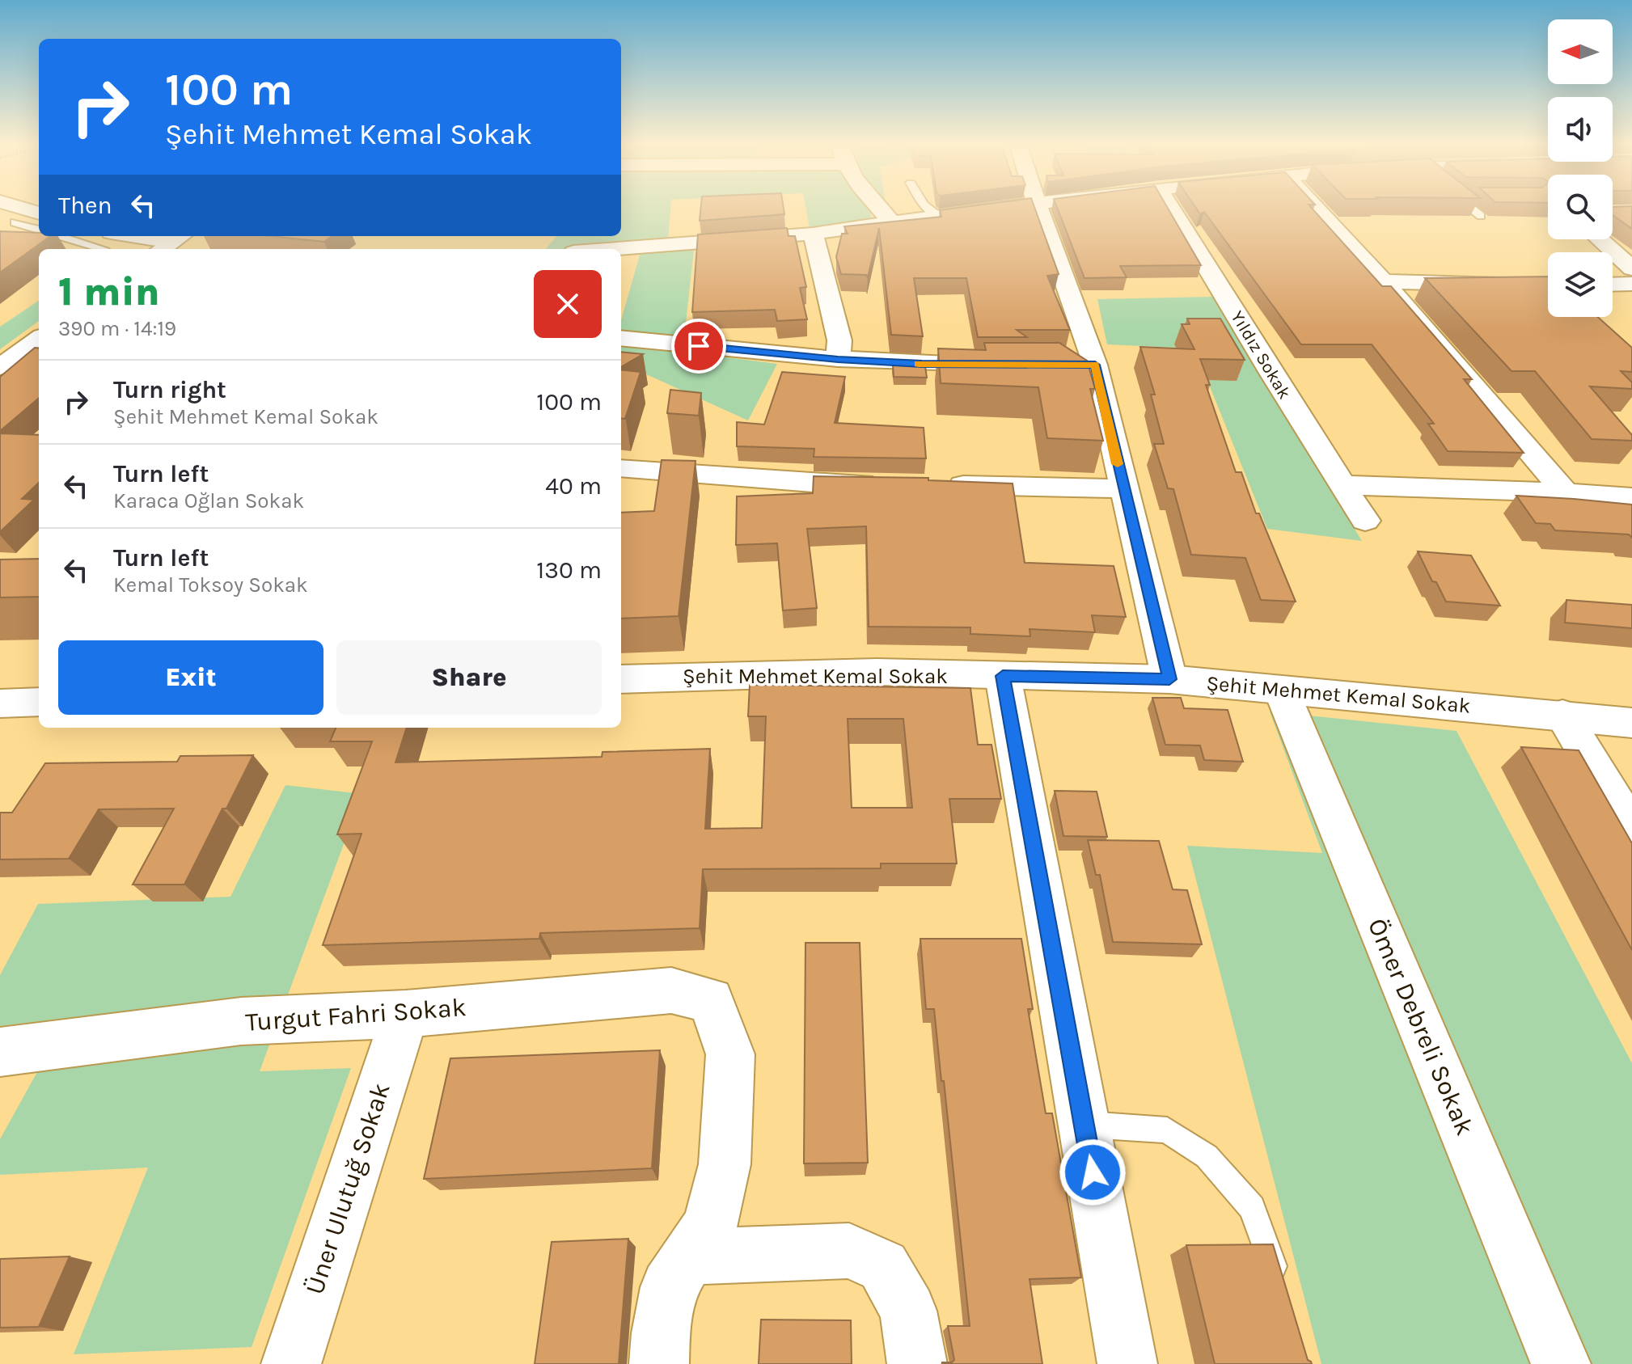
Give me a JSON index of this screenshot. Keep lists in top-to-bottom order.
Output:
{
  "streets": {
    "street": [
      "Yıldız Sokak",
      "Şehit Mehmet Kemal Sokak",
      "Turgut Fahri Sokak",
      "Ömer Debreli Sokak",
      "Üner Ulutuğ Sokak"
    ]
  },
  "crossings": [
    ["Şehit Mehmet Kemal Sokak", "Ömer Debreli Sokak"],
    ["Turgut Fahri Sokak", "Üner Ulutuğ Sokak"]
  ],
  "north": "left",
  "page": {
    "turn": ["100 m", "Şehit Mehmet Kemal Sokak"],
    "then": "Then",
    "heading": ["1 min", "390 m · 14:19"],
    "list": [
      {
        "name": "Turn right",
        "note": "Şehit Mehmet Kemal Sokak",
        "value": "100 m"
      },
      {
        "name": "Turn left",
        "note": "Karaca Oğlan Sokak",
        "value": "40 m"
      },
      {
        "name": "Turn left",
        "note": "Kemal Toksoy Sokak",
        "value": "130 m"
      }
    ],
    "buttons": ["Exit", "Share"]
  }
}
